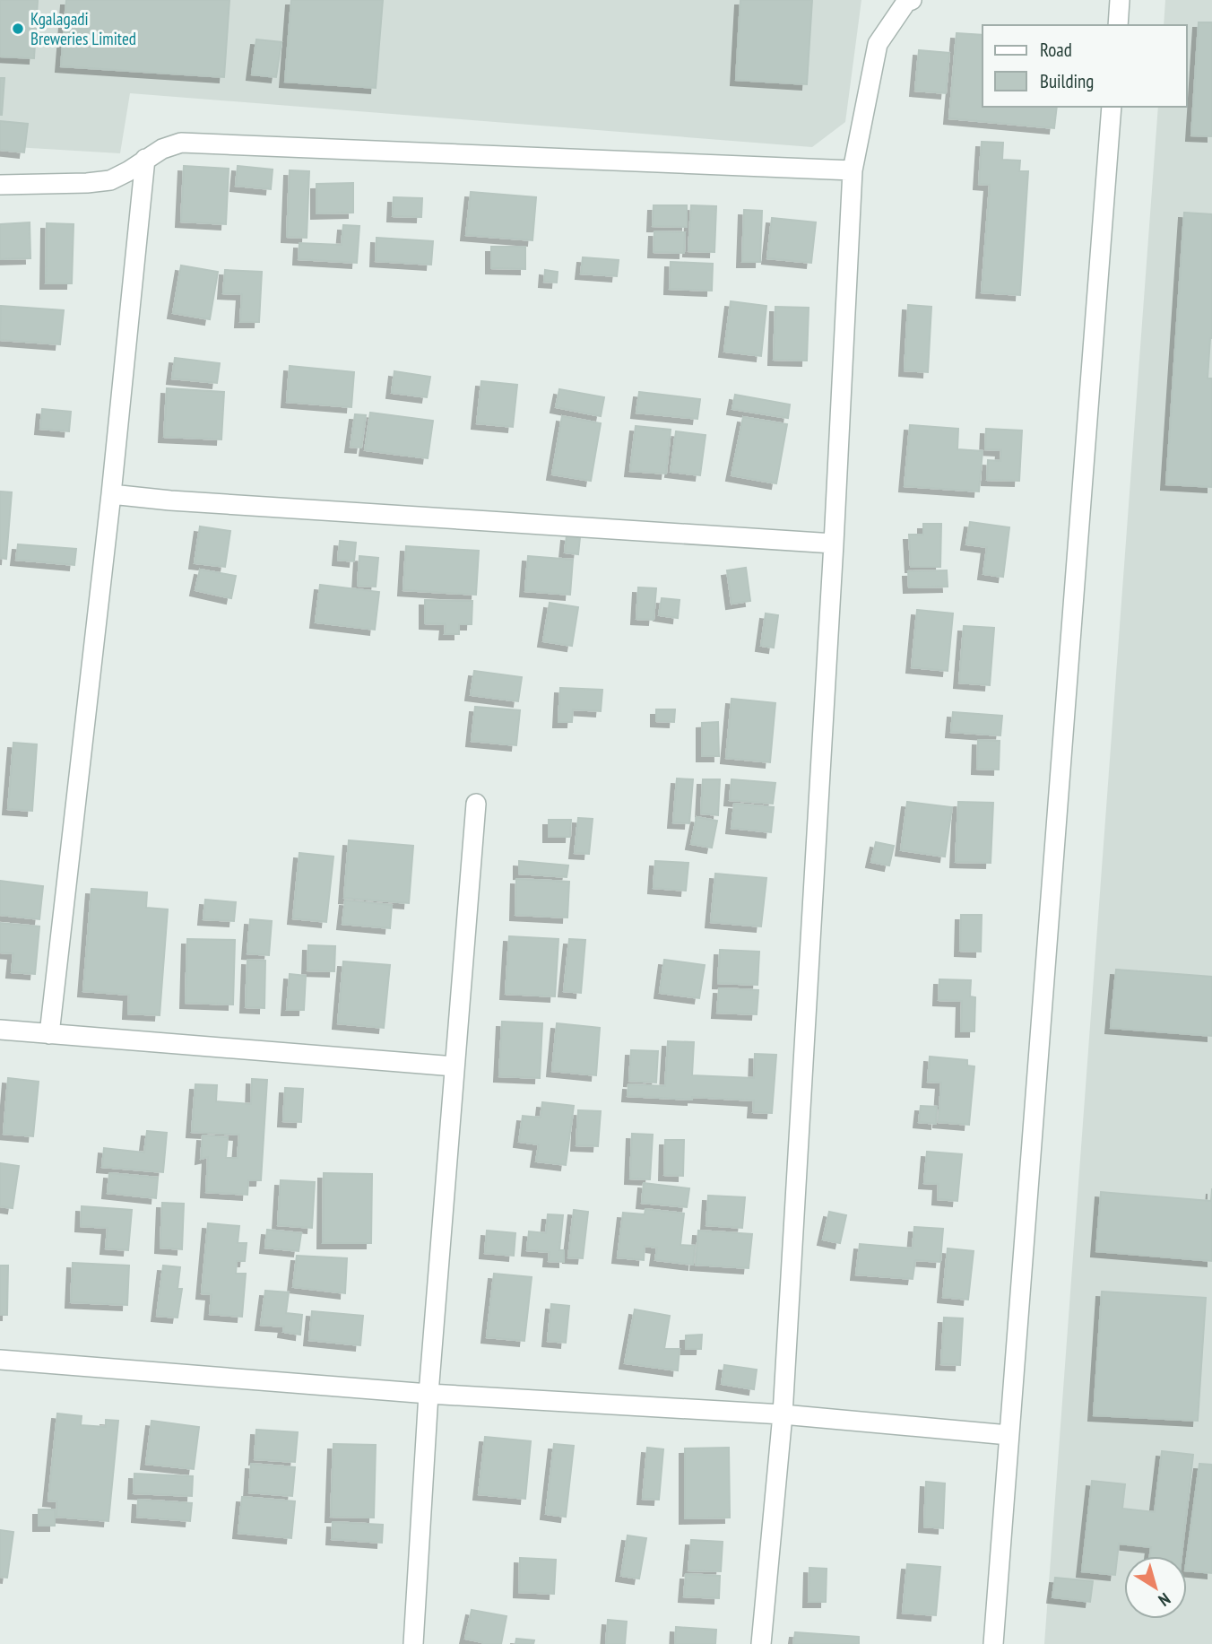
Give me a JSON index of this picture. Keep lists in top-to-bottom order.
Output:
{
  "places": ["Kgalagadi Breweries Limited"],
  "legend": ["Road", "Building"],
  "north": "bottom right"
}
